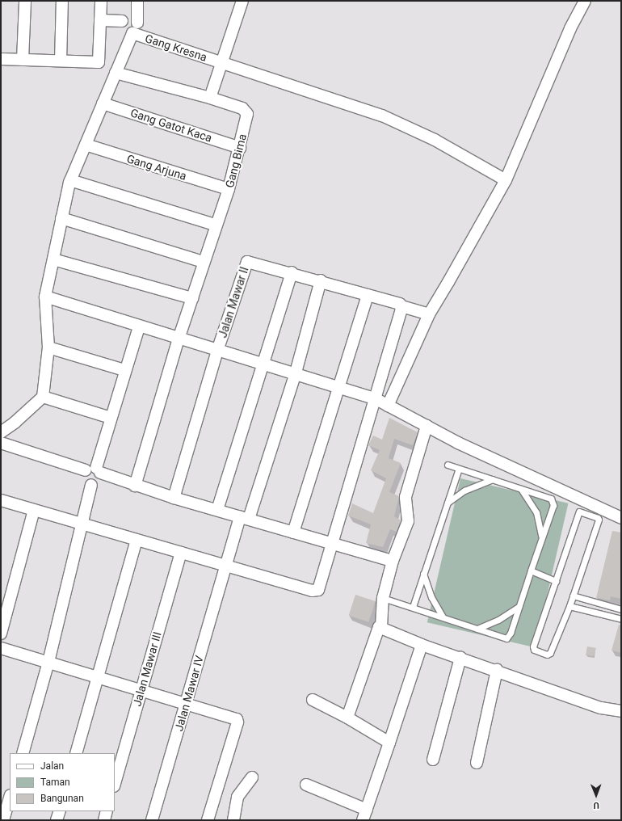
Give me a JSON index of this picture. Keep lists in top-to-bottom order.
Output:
{
  "streets": {
    "street": [
      "Gang Kresna",
      "Gang Gatot Kaca",
      "Gang Bima",
      "Gang Arjuna",
      "Jalan Mawar II",
      "Jalan Mawar III",
      "Jalan Mawar IV"
    ]
  },
  "crossings": [
    ["Gang Kresna", "Gang Bima"],
    ["Gang Gatot Kaca", "Gang Bima"],
    ["Gang Bima", "Gang Arjuna"]
  ],
  "legend": ["Jalan", "Taman", "Bangunan"],
  "north": "bottom"
}
